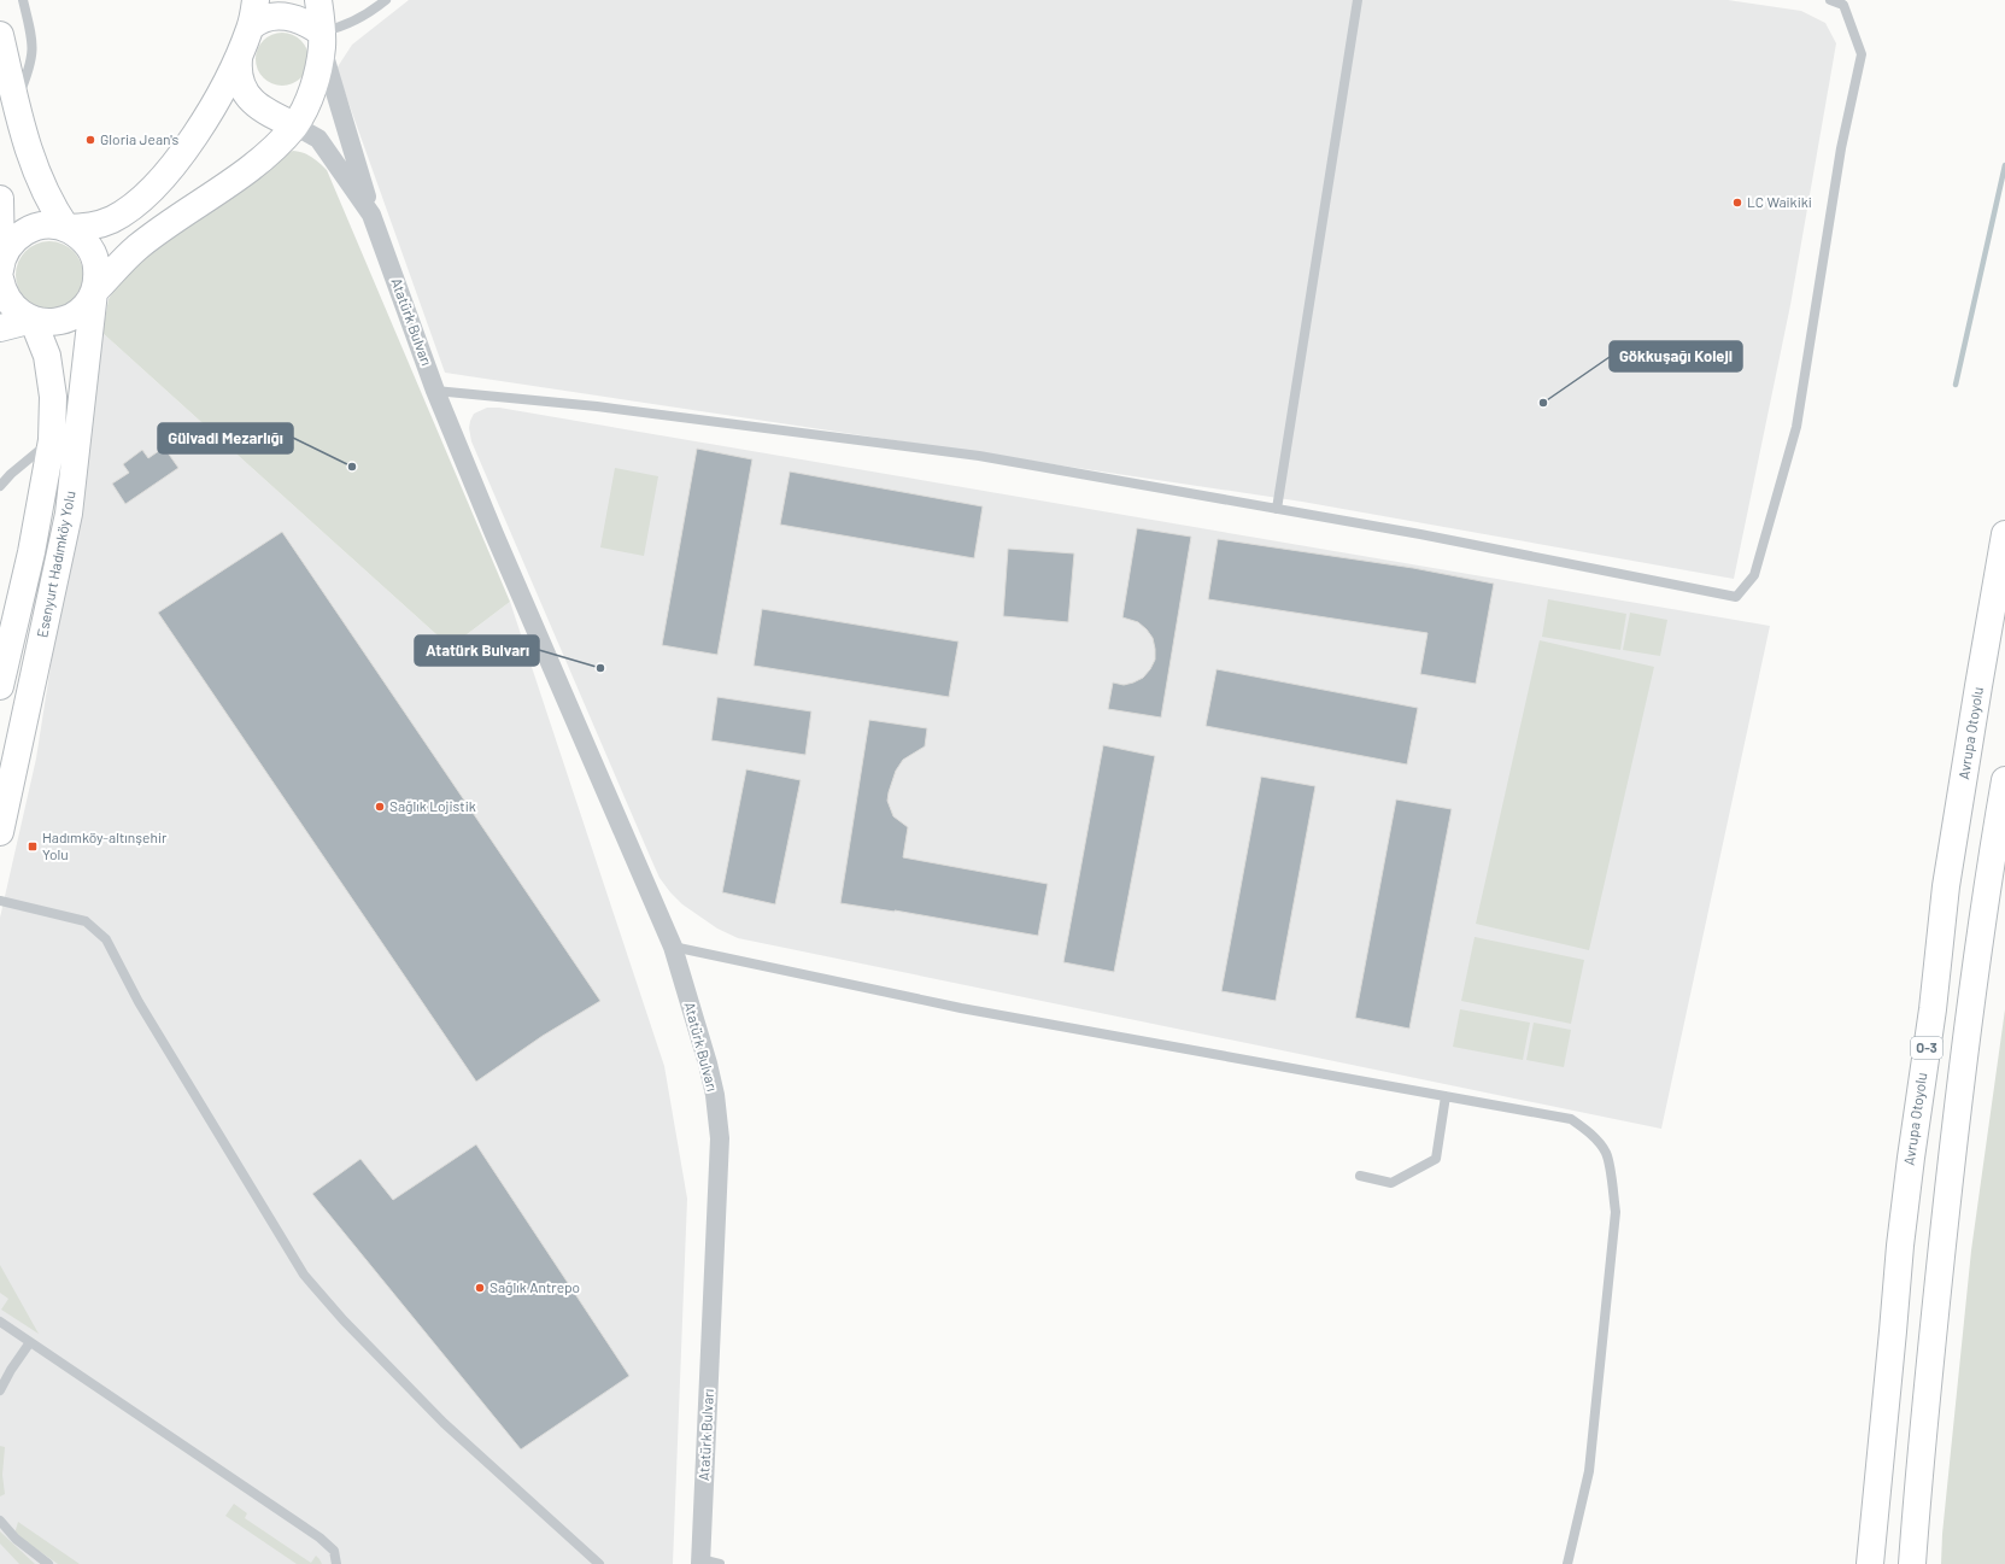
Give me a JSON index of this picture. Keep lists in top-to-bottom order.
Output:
{
  "streets": {
    "main road": [
      "Atatürk Bulvarı",
      "Esenyurt Hadımköy Yolu",
      "Avrupa Otoyolu",
      "O-3"
    ]
  },
  "crossings": [
    ["Atatürk Bulvarı", "Esenyurt Hadımköy Yolu"]
  ],
  "places": {
    "other": [
      "Gloria Jean's",
      "LC Waikiki",
      "Gökkuşağı Koleji",
      "Gülvadi Mezarlığı",
      "Atatürk Bulvarı",
      "Sağlık Lojistik",
      "Sağlık Antrepo"
    ],
    "transit": ["Hadımköy-altınşehir Yolu"]
  }
}
